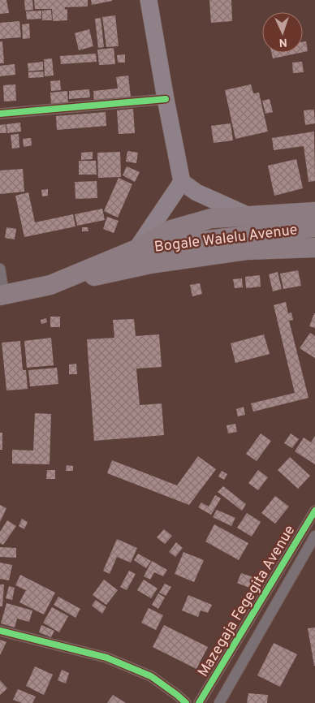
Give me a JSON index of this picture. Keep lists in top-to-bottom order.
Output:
{
  "streets": {
    "highway": ["Bogale Walelu Avenue"],
    "street": ["Mazegaja Fegegita Avenue"]
  },
  "north": "bottom"
}
